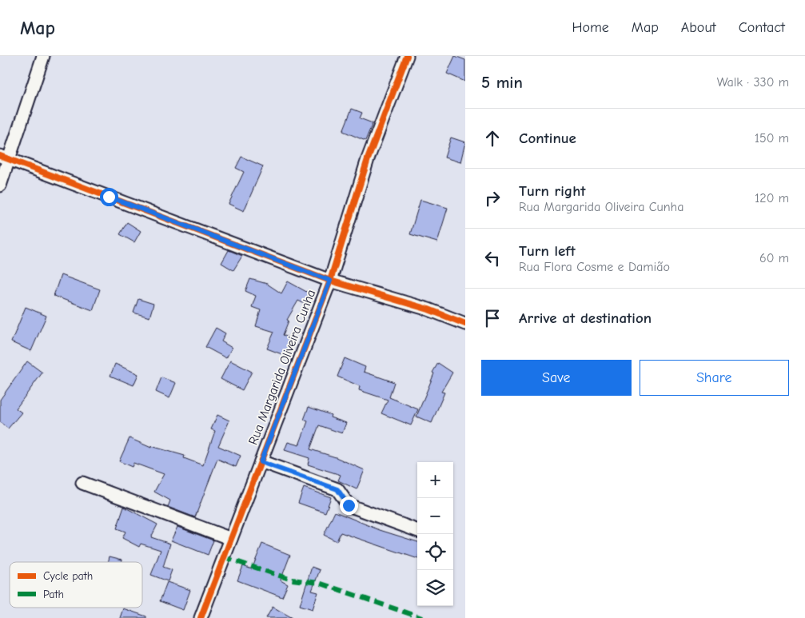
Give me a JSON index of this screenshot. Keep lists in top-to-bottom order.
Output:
{
  "streets": {
    "street": ["Rua Margarida Oliveira Cunha"]
  },
  "legend": ["Cycle path", "Path"],
  "page": {
    "header": "Map",
    "nav": [
      "Home",
      "Map",
      "About",
      "Contact"
    ],
    "heading": ["5 min", "Walk · 330 m"],
    "list": [
      ["Continue", "150 m"],
      ["Turn right", "Rua Margarida Oliveira Cunha", "120 m"],
      ["Turn left", "Rua Flora Cosme e Damião", "60 m"],
      "Arrive at destination"
    ],
    "buttons": ["Save", "Share"],
    "map_buttons": ["+", "−"]
  }
}
